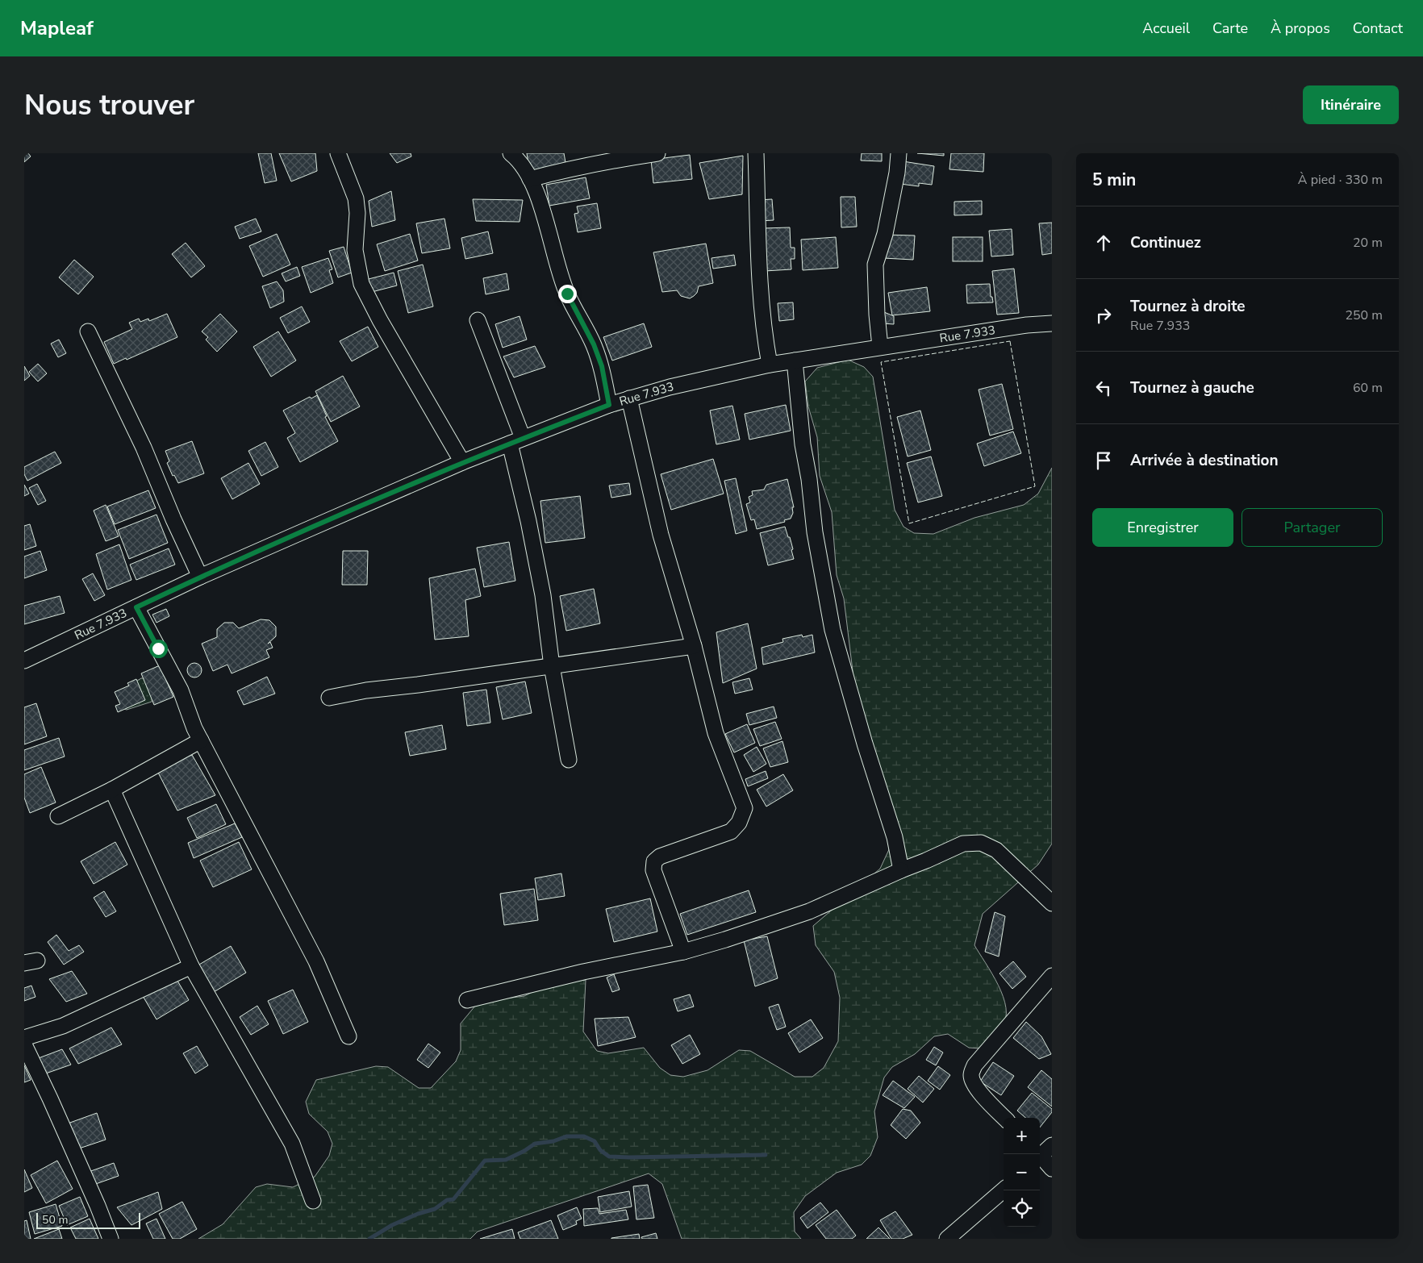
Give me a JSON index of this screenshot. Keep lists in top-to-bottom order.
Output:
{
  "streets": {
    "street": ["Rue 7.933"]
  },
  "scale_bar": "50 m",
  "page": {
    "header": "Mapleaf",
    "nav": [
      "Accueil",
      "Carte",
      "À propos",
      "Contact"
    ],
    "buttons": [
      "Itinéraire",
      ["Enregistrer", "Partager"]
    ],
    "title": "Nous trouver",
    "heading": ["5 min", "À pied · 330 m"],
    "list": [
      ["Continuez", "20 m"],
      ["Tournez à droite", "Rue 7.933", "250 m"],
      ["Tournez à gauche", "60 m"],
      "Arrivée à destination"
    ],
    "map_buttons": ["+", "−"],
    "scale": "50 m"
  }
}
